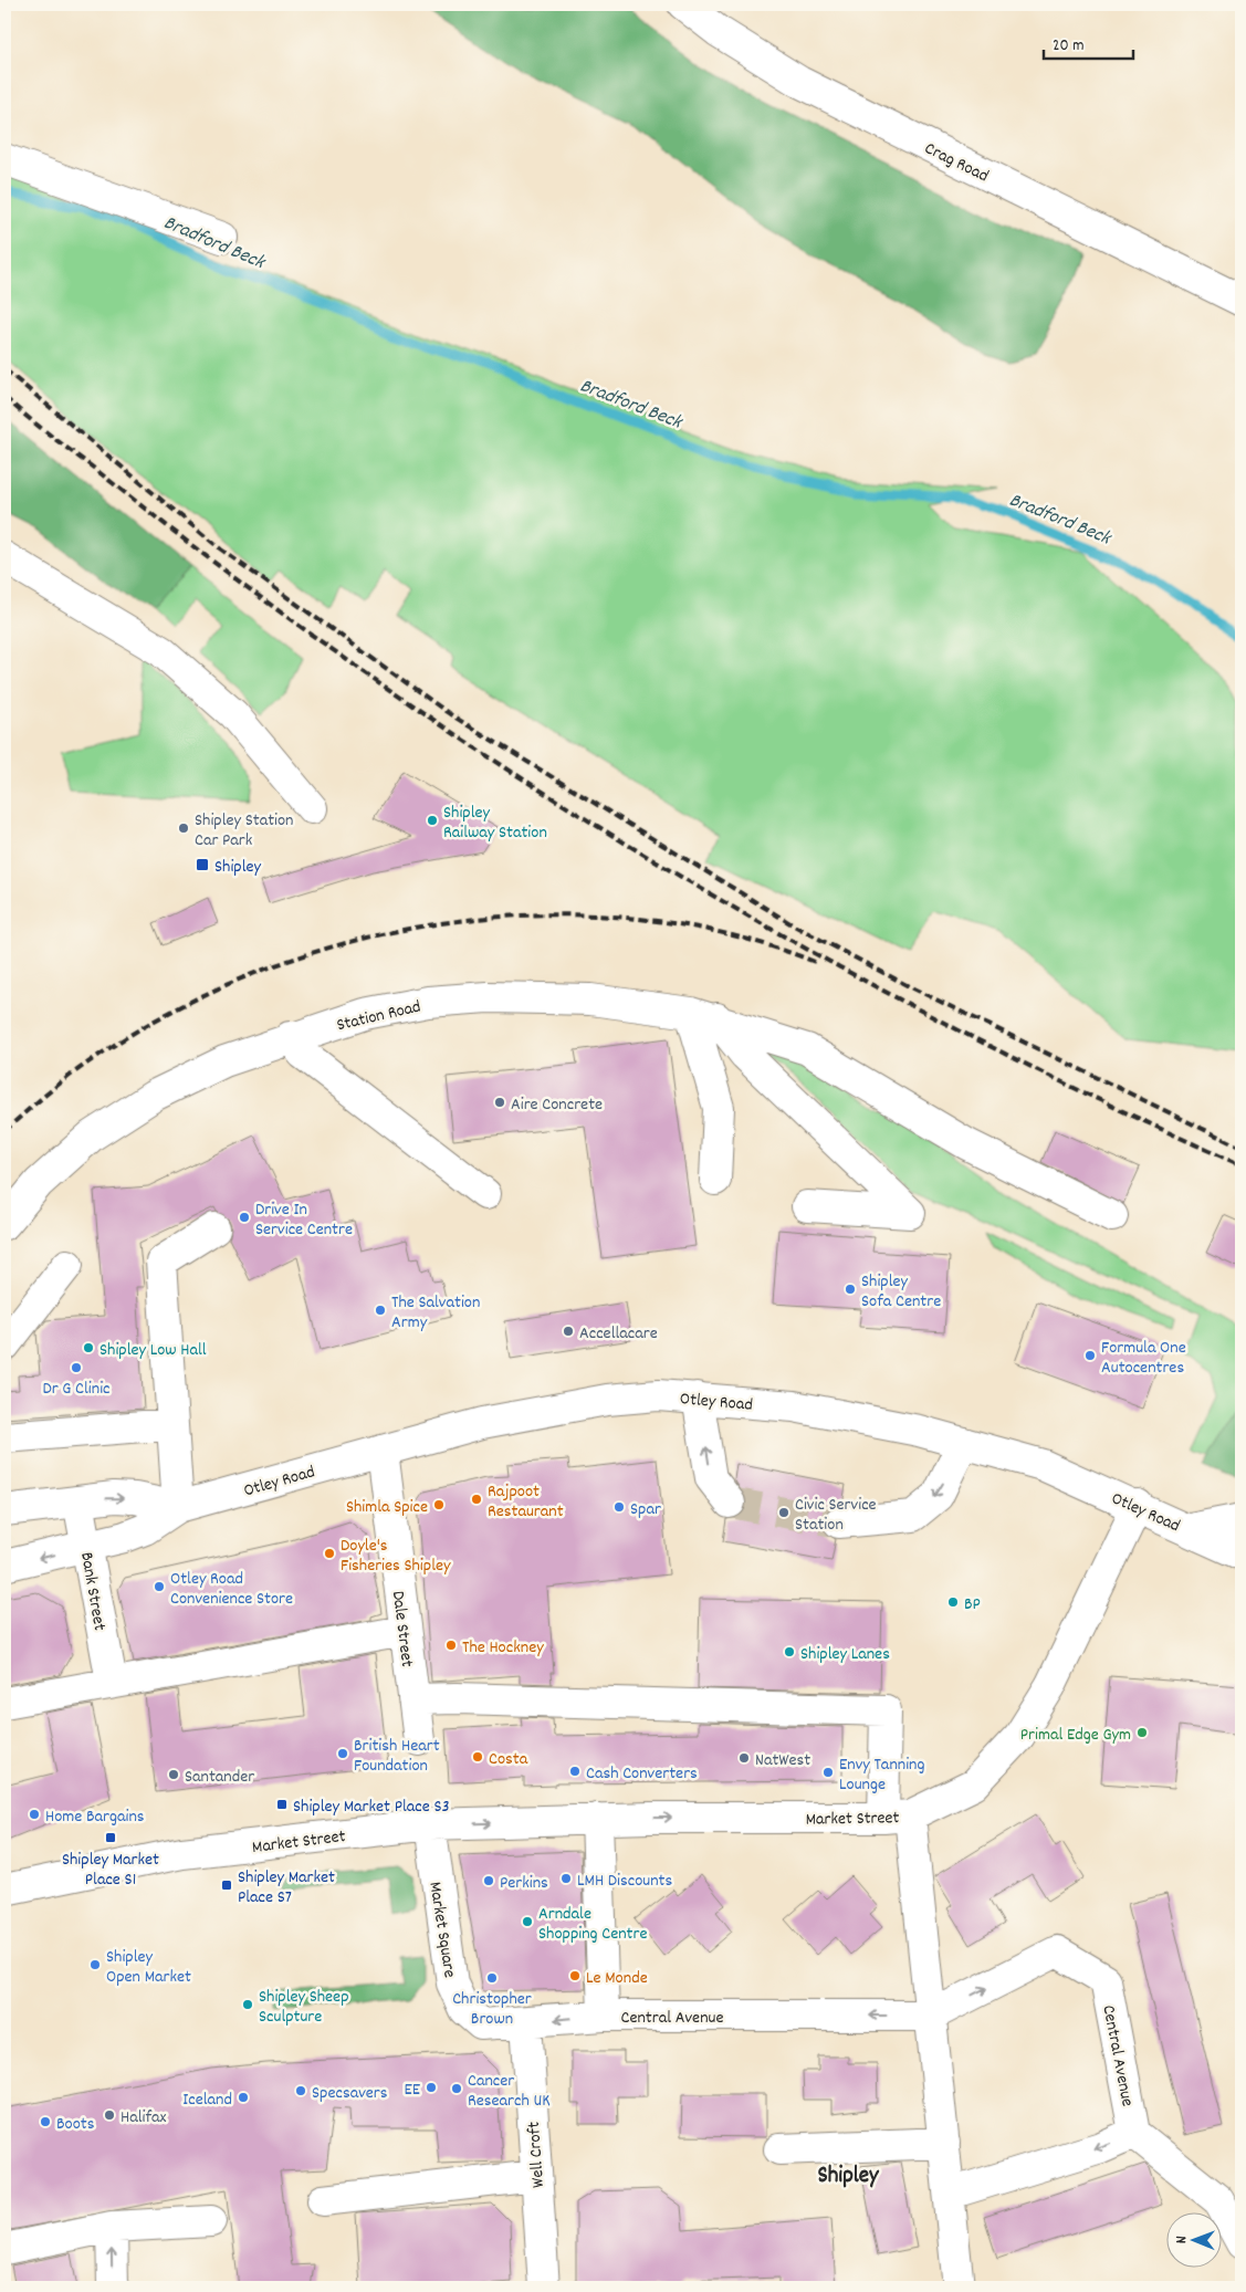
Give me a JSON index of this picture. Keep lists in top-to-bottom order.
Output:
{
  "streets": {
    "street": [
      "Crag Road",
      "Station Road",
      "Otley Road",
      "Bank Street",
      "Dale Street",
      "Market Street",
      "Market Square",
      "Central Avenue",
      "Well Croft"
    ]
  },
  "crossings": [
    ["Otley Road", "Bank Street"],
    ["Otley Road", "Dale Street"],
    ["Otley Road", "Market Street"],
    ["Market Street", "Market Square"],
    ["Market Square", "Central Avenue"],
    ["Central Avenue", "Well Croft"]
  ],
  "one_way": ["Market Street"],
  "districts": ["Shipley"],
  "water": ["Bradford Beck"],
  "places": {
    "other": [
      "Shipley Railway Station",
      "Shipley Station Car Park",
      "Aire Concrete",
      "Drive In Service Centre",
      "Shipley Sofa Centre",
      "The Salvation Army",
      "Accellacare",
      "Shipley Low Hall",
      "Formula One Autocentres",
      "Dr G Clinic",
      "Rajpoot Restaurant",
      "Shimla Spice",
      "Spar",
      "Civic Service Station",
      "Doyle's Fisheries Shipley",
      "Otley Road Convenience Store",
      "BP",
      "The Hockney",
      "Shipley Lanes",
      "Primal Edge Gym",
      "British Heart Foundation",
      "Costa",
      "NatWest",
      "Cash Converters",
      "Envy Tanning Lounge",
      "Santander",
      "Home Bargains",
      "LMH Discounts",
      "Perkins",
      "Arndale Shopping Centre",
      "Shipley Open Market",
      "Le Monde",
      "Christopher Brown",
      "Shipley Sheep Sculpture",
      "EE",
      "Cancer Research UK",
      "Specsavers",
      "Iceland",
      "Halifax",
      "Boots"
    ],
    "transit": [
      "Shipley",
      "Shipley Market Place S3",
      "Shipley Market Place S1",
      "Shipley Market Place S7"
    ]
  },
  "scale_bar": "20 m",
  "north": "left"
}
